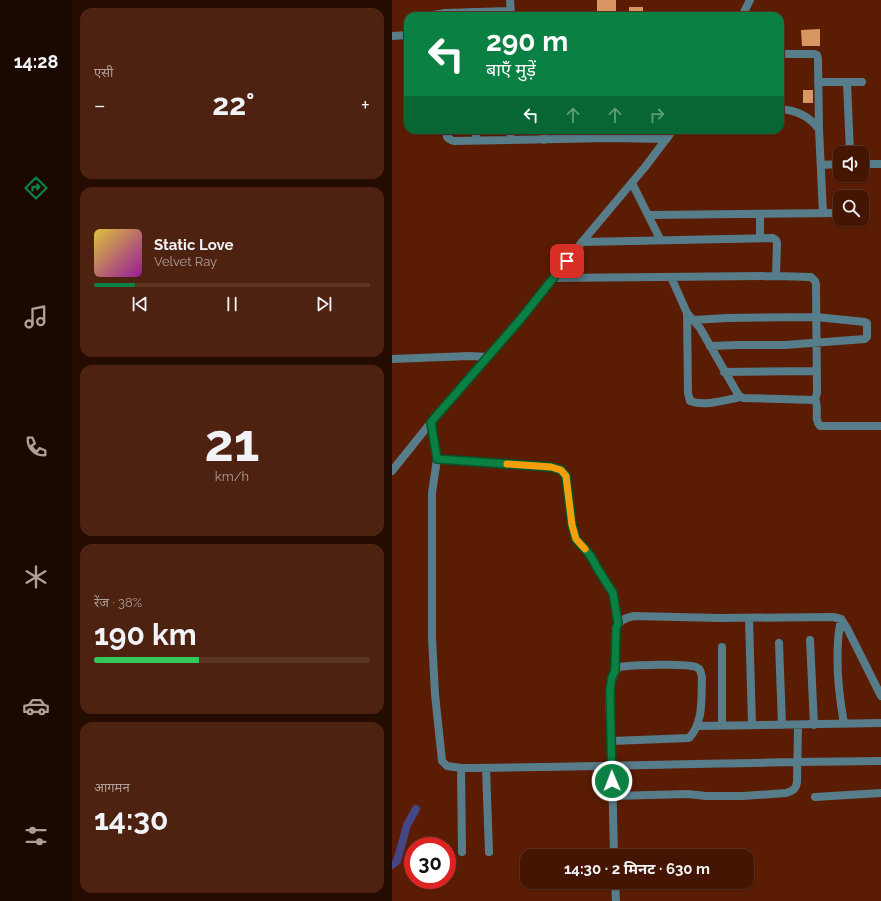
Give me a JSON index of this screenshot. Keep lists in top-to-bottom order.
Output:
{
  "page": {
    "tabs": "14:28",
    "tile": [
      "एसी",
      ["21", "km/h"],
      ["रेंज · 38%", "190 km"],
      ["आगमन", "14:30"]
    ],
    "turn": ["290 m", "बाएँ मुड़ें"],
    "heat": ["−", "22°", "+"],
    "song": ["Static Love", "Velvet Ray"],
    "limit": "30",
    "trip": "14:30 · 2 मिनट · 630 m"
  }
}
